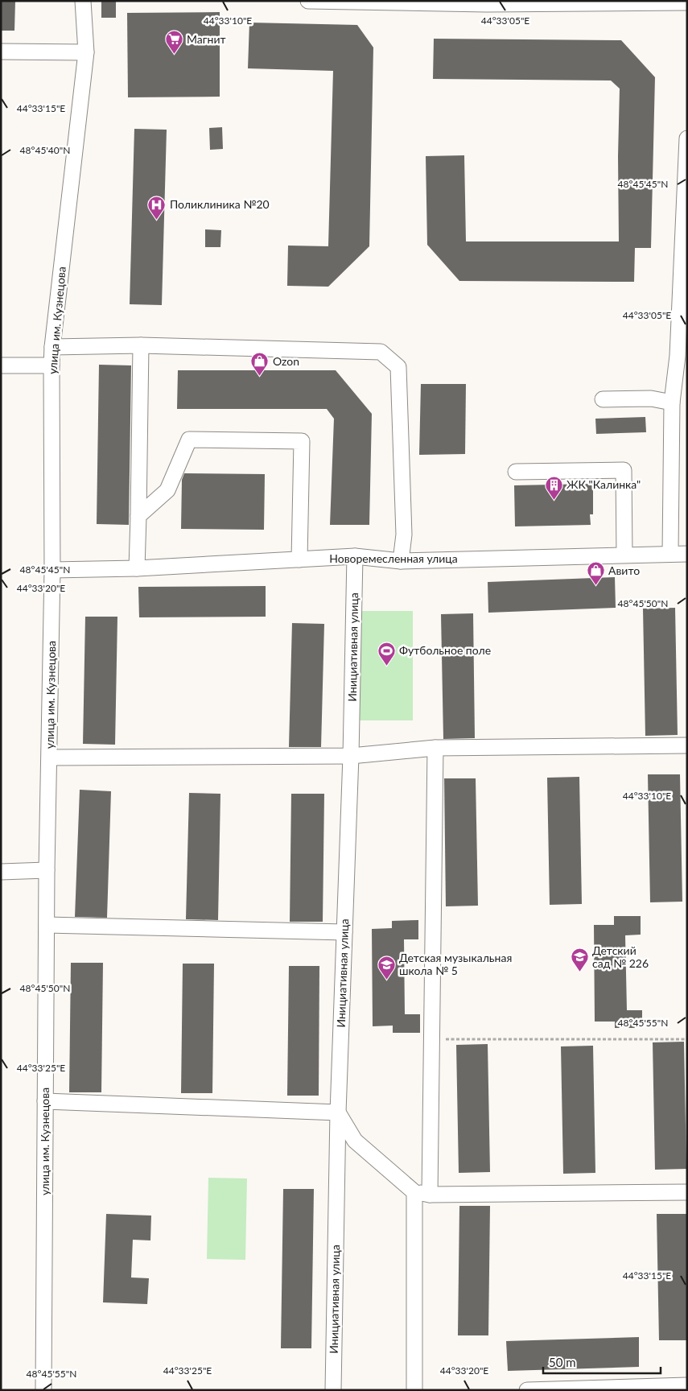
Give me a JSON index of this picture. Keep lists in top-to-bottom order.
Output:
{
  "streets": {
    "street": ["улица им. Кузнецова", "Новоремесленная улица", "Инициативная улица"]
  },
  "crossings": [
    ["улица им. Кузнецова", "Новоремесленная улица"],
    ["Новоремесленная улица", "Инициативная улица"]
  ],
  "places": {
    "supermarket": ["Магнит"],
    "hospital": ["Поликлиника №20"],
    "shop": ["Ozon", "Авито"],
    "building": ["ЖК \"Калинка\""],
    "sports": ["Футбольное поле"],
    "school or university": ["Детский сад № 226", "Детская музыкальная школа № 5"]
  },
  "scale_bar": "50 m",
  "coordinates": [
    "44°33'10\"E",
    "44°33'05\"E",
    "44°33'15\"E",
    "48°45'40\"N",
    "48°45'45\"N",
    "44°33'20\"E",
    "48°45'50\"N",
    "48°45'55\"N",
    "44°33'25\"E"
  ]
}
